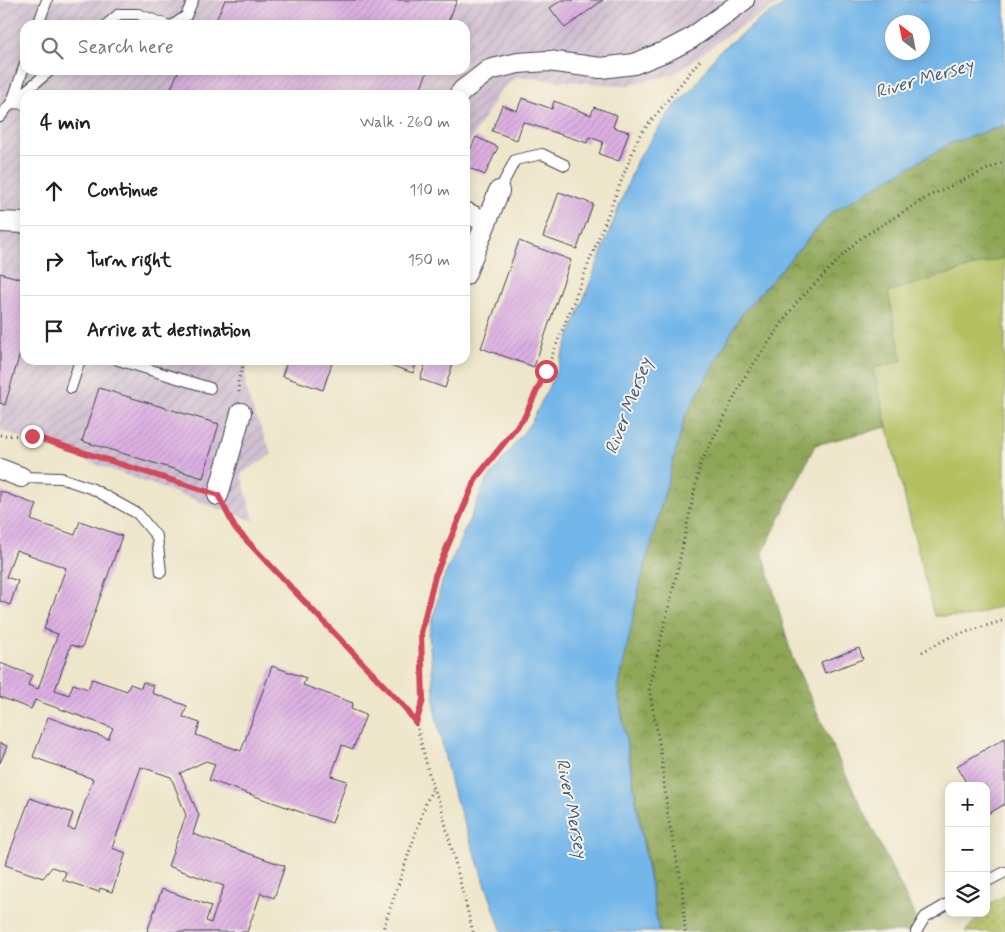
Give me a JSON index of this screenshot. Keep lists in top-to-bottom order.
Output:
{
  "water": ["River Mersey"],
  "north": "top left",
  "page": {
    "search": "Search here",
    "heading": ["4 min", "Walk · 260 m"],
    "list": [
      ["Continue", "110 m"],
      ["Turn right", "150 m"],
      "Arrive at destination"
    ],
    "map_buttons": ["+", "−"]
  }
}
